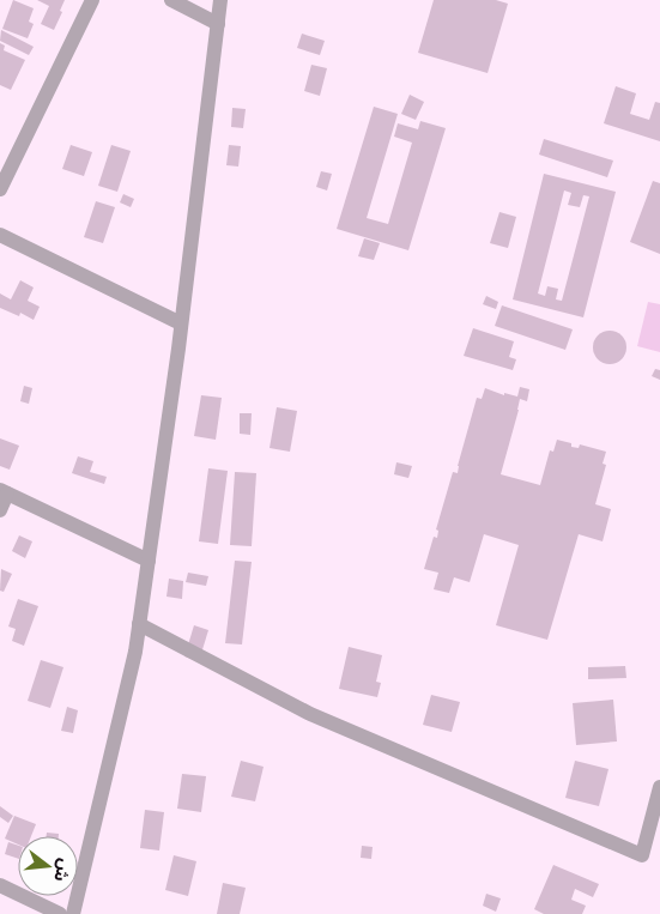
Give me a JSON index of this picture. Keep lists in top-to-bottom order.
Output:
{
  "north": "right"
}
